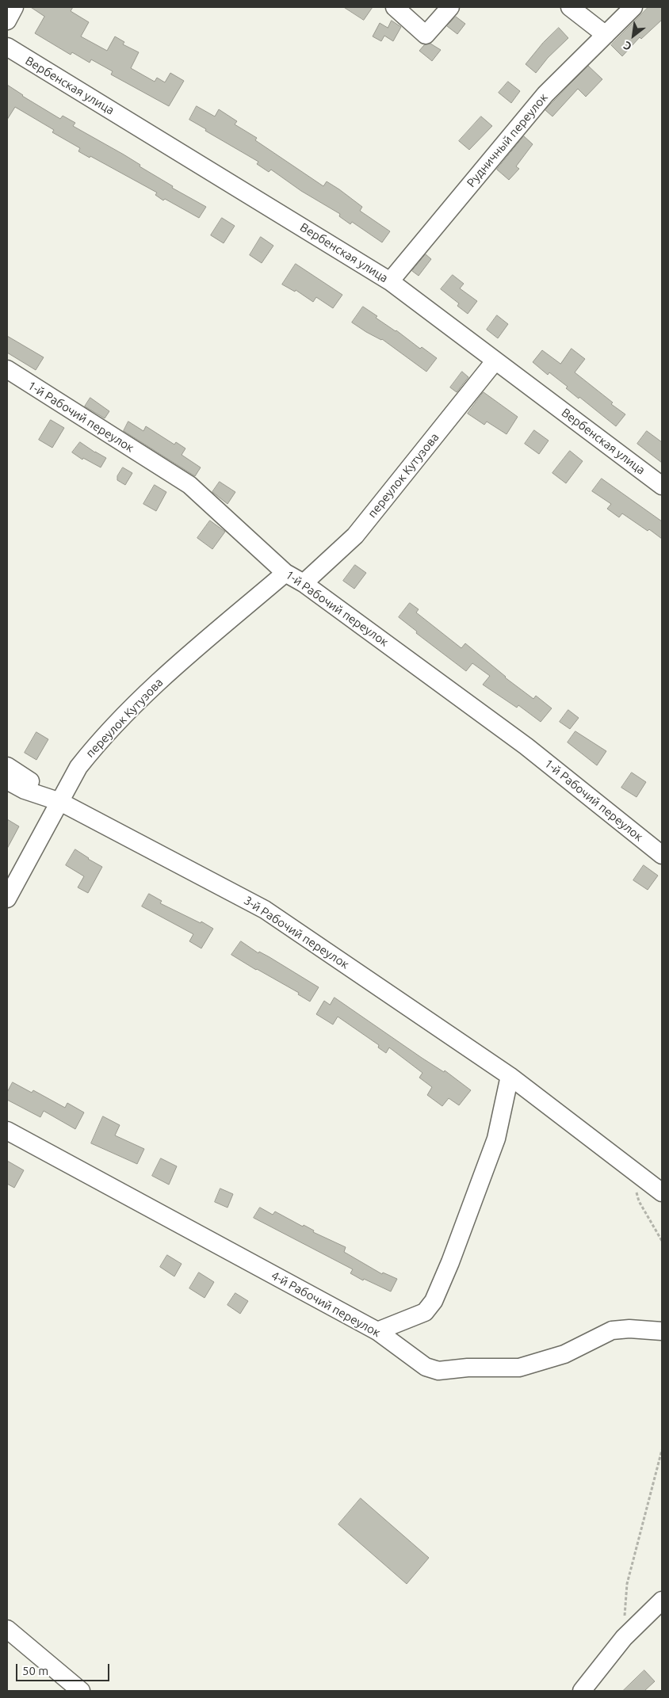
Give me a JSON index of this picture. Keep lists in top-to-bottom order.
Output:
{
  "streets": {
    "street": [
      "Вербенская улица",
      "Рудничный переулок",
      "1-й Рабочий переулок",
      "переулок Кутузова",
      "3-й Рабочий переулок",
      "4-й Рабочий переулок"
    ]
  },
  "crossings": [
    ["Вербенская улица", "Рудничный переулок"],
    ["Вербенская улица", "переулок Кутузова"],
    ["1-й Рабочий переулок", "переулок Кутузова"],
    ["переулок Кутузова", "3-й Рабочий переулок"]
  ],
  "scale_bar": "50 m",
  "north": "bottom left"
}
